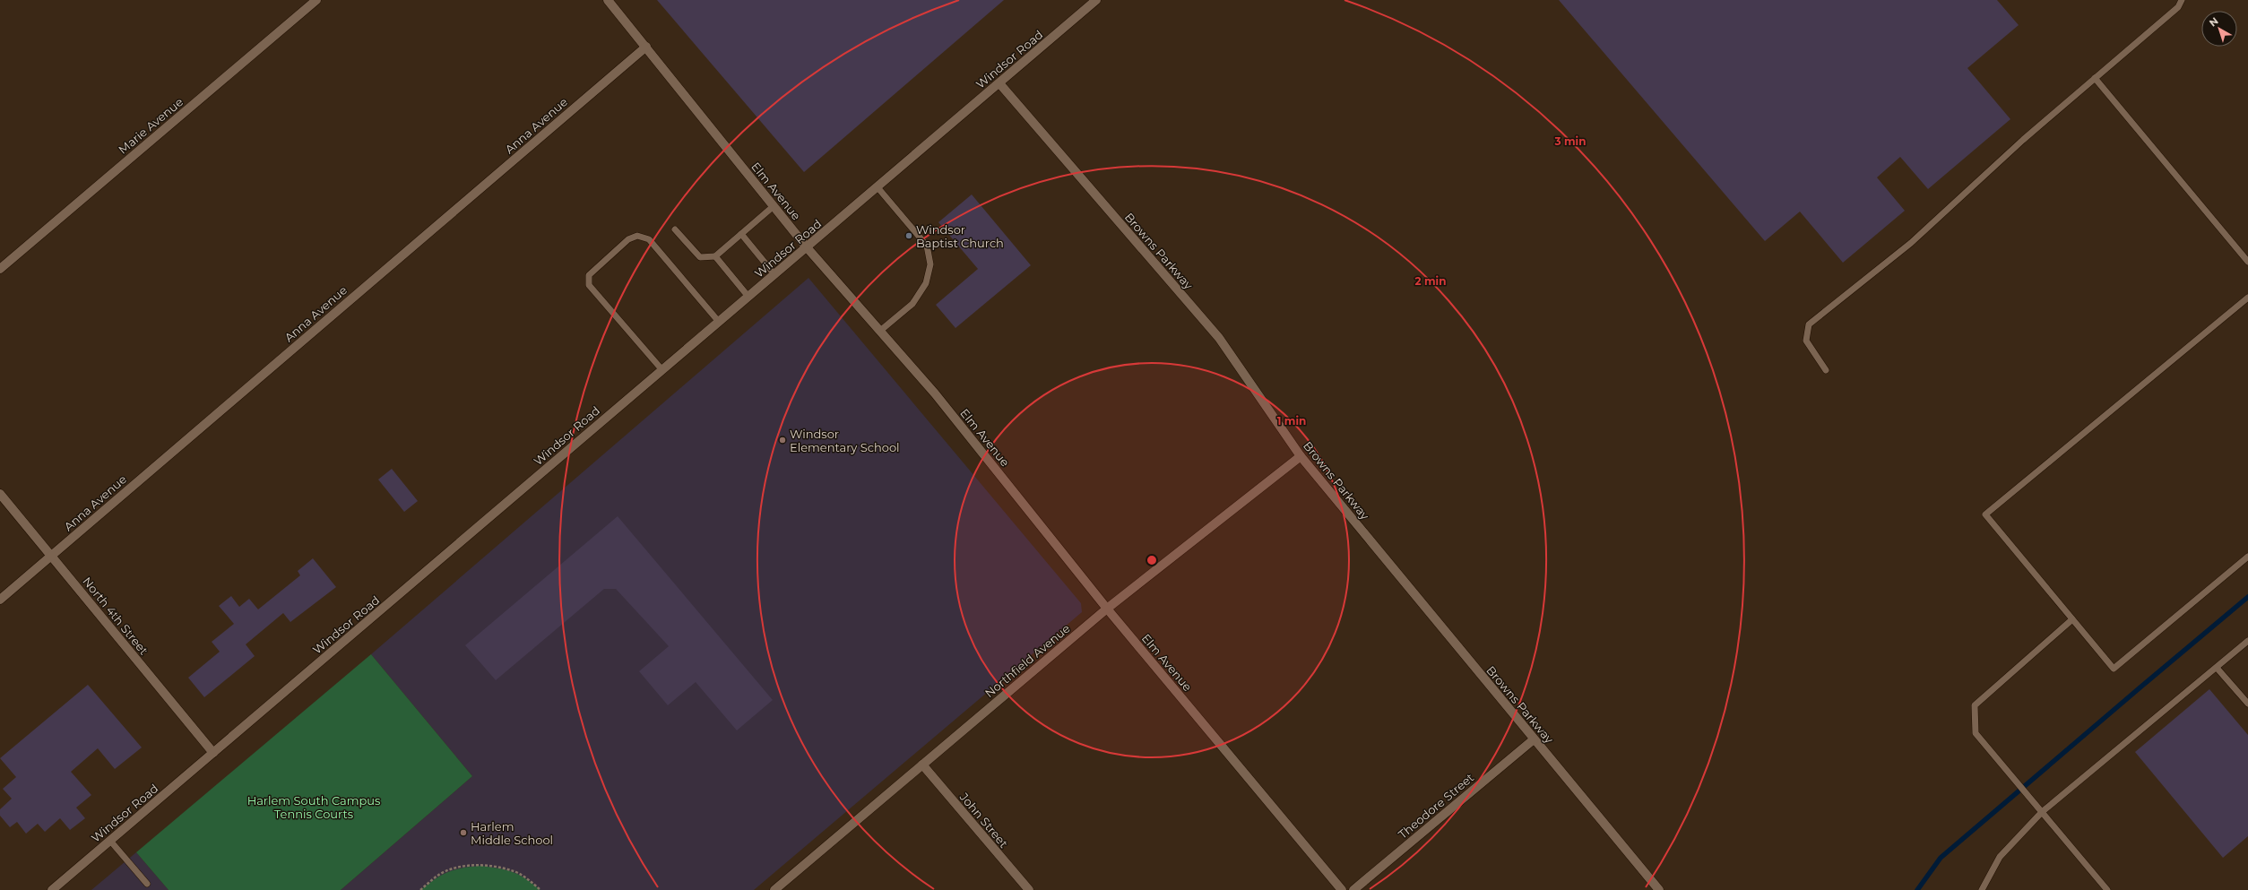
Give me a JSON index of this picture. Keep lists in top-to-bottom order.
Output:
{
  "streets": {
    "street": [
      "Windsor Road",
      "Marie Avenue",
      "Anna Avenue",
      "Elm Avenue",
      "Browns Parkway",
      "North 4th Street",
      "Northfield Avenue",
      "Theodore Street",
      "John Street"
    ]
  },
  "crossings": [
    ["Windsor Road", "Elm Avenue"],
    ["Windsor Road", "Browns Parkway"],
    ["Windsor Road", "North 4th Street"],
    ["Anna Avenue", "Elm Avenue"],
    ["Anna Avenue", "North 4th Street"],
    ["Elm Avenue", "Northfield Avenue"],
    ["Browns Parkway", "Northfield Avenue"],
    ["Browns Parkway", "Theodore Street"],
    ["Northfield Avenue", "John Street"]
  ],
  "parks": ["Harlem South Campus Tennis Courts"],
  "places": ["Windsor Baptist Church", "Windsor Elementary School", "Harlem Middle School"],
  "north": "top left",
  "rings": ["3 min", "2 min", "1 min"]
}
